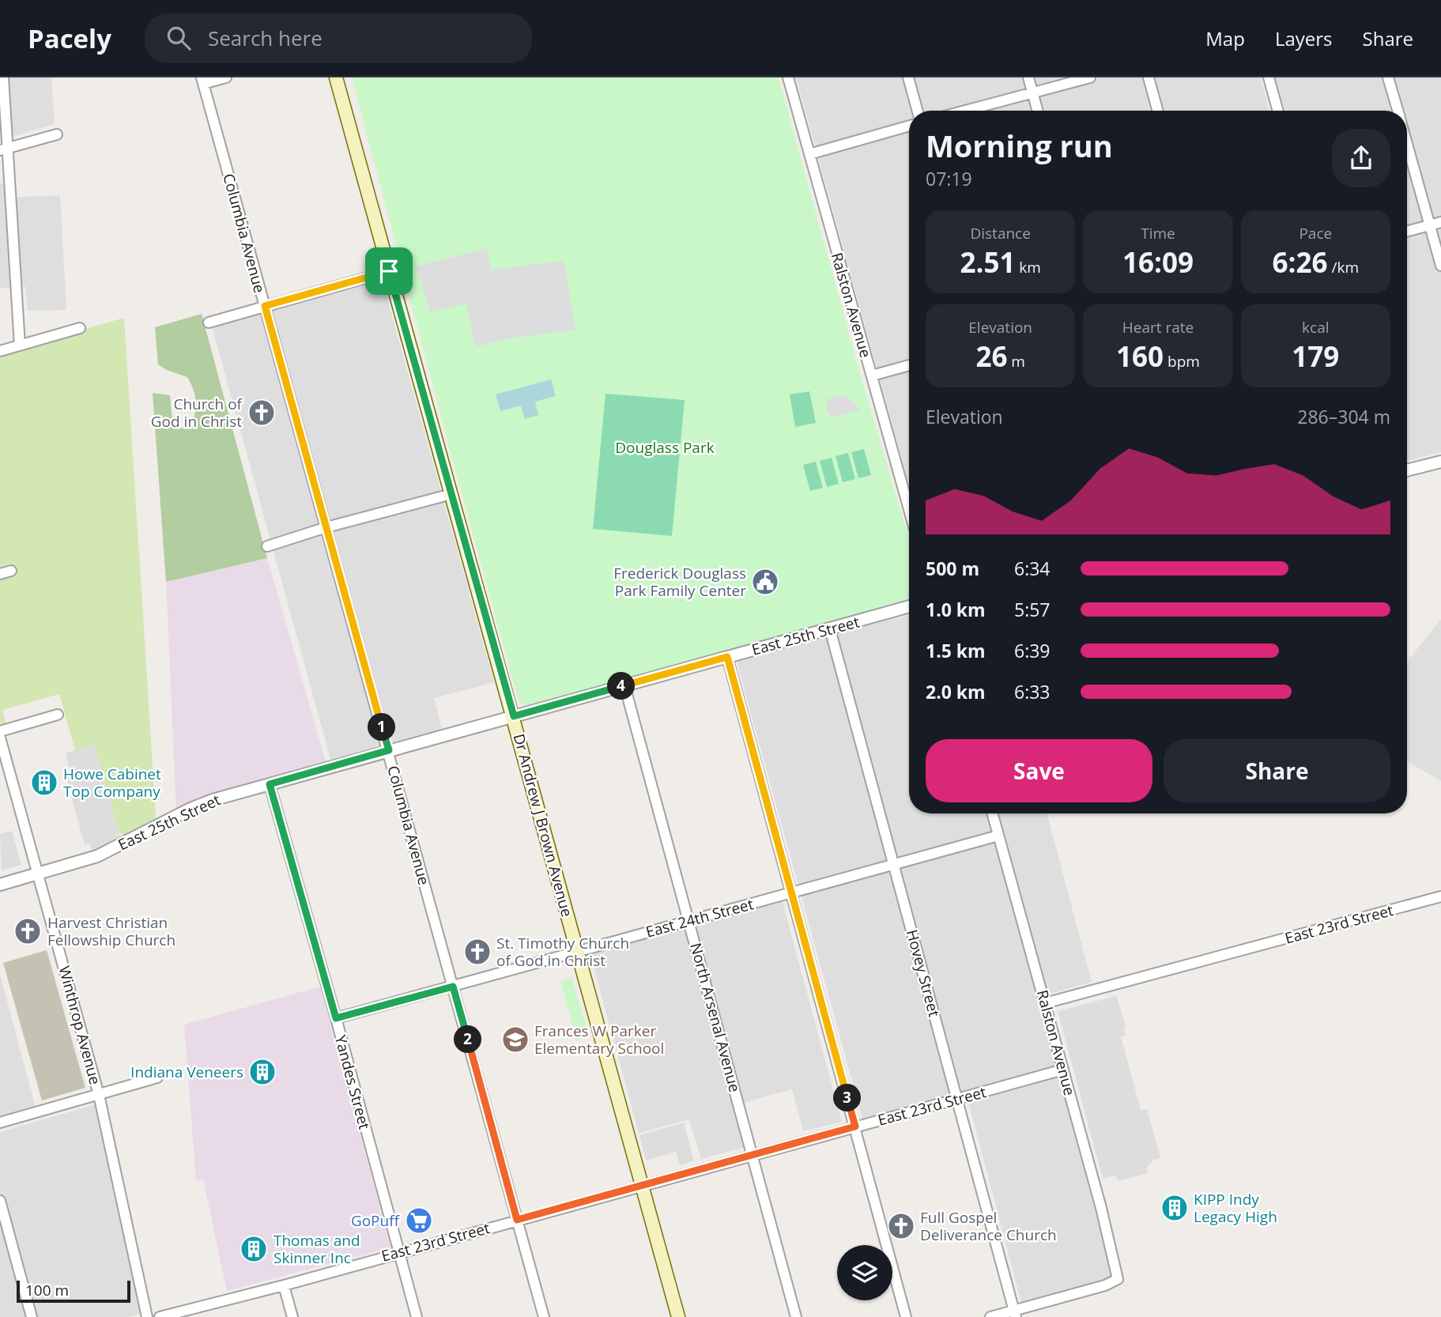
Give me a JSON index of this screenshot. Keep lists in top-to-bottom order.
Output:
{
  "streets": {
    "main road": ["Dr Andrew J Brown Avenue"],
    "street": [
      "Columbia Avenue",
      "Ralston Avenue",
      "East 25th Street",
      "East 24th Street",
      "East 23rd Street",
      "Hovey Street",
      "North Arsenal Avenue",
      "Winthrop Avenue",
      "Yandes Street"
    ]
  },
  "crossings": [
    ["Columbia Avenue", "East 25th Street"],
    ["Columbia Avenue", "East 24th Street"],
    ["Columbia Avenue", "East 23rd Street"],
    ["Ralston Avenue", "East 24th Street"],
    ["Ralston Avenue", "East 23rd Street"],
    ["Ralston Avenue", "Hovey Street"],
    ["East 25th Street", "Dr Andrew J Brown Avenue"],
    ["East 25th Street", "Hovey Street"],
    ["East 25th Street", "North Arsenal Avenue"],
    ["East 25th Street", "Winthrop Avenue"],
    ["East 25th Street", "Yandes Street"],
    ["Dr Andrew J Brown Avenue", "East 24th Street"],
    ["Dr Andrew J Brown Avenue", "East 23rd Street"],
    ["East 24th Street", "Hovey Street"],
    ["East 24th Street", "North Arsenal Avenue"],
    ["East 24th Street", "Yandes Street"],
    ["East 23rd Street", "Hovey Street"],
    ["East 23rd Street", "North Arsenal Avenue"],
    ["East 23rd Street", "Yandes Street"]
  ],
  "parks": ["Douglass Park"],
  "places": {
    "church": [
      "Church of God in Christ",
      "Harvest Christian Fellowship Church",
      "St. Timothy Church of God in Christ",
      "Full Gospel Deliverance Church"
    ],
    "public building": ["Frederick Douglass Park Family Center"],
    "building": [
      "Howe Cabinet Top Company",
      "Indiana Veneers",
      "KIPP Indy Legacy High",
      "Thomas and Skinner Inc"
    ],
    "school or university": ["Frances W Parker Elementary School"],
    "supermarket": ["GoPuff"]
  },
  "scale_bar": "100 m",
  "page": {
    "header": "Pacely",
    "search": "Search here",
    "nav": ["Map", "Layers", "Share"],
    "heading": ["Morning run", "07:19"],
    "stats": [
      ["Distance", "2.51 km"],
      ["Time", "16:09"],
      ["Pace", "6:26 /km"],
      ["Elevation", "26 m"],
      ["Heart rate", "160 bpm"],
      ["kcal", "179"]
    ],
    "chart": ["Elevation", "286–304 m"],
    "list": [
      {
        "name": "500 m",
        "note": "6:34"
      },
      {
        "name": "1.0 km",
        "note": "5:57"
      },
      {
        "name": "1.5 km",
        "note": "6:39"
      },
      {
        "name": "2.0 km",
        "note": "6:33"
      }
    ],
    "pins": [
      "4",
      "1",
      "2",
      "3"
    ],
    "buttons": ["Save", "Share"],
    "scale": "100 m"
  }
}
